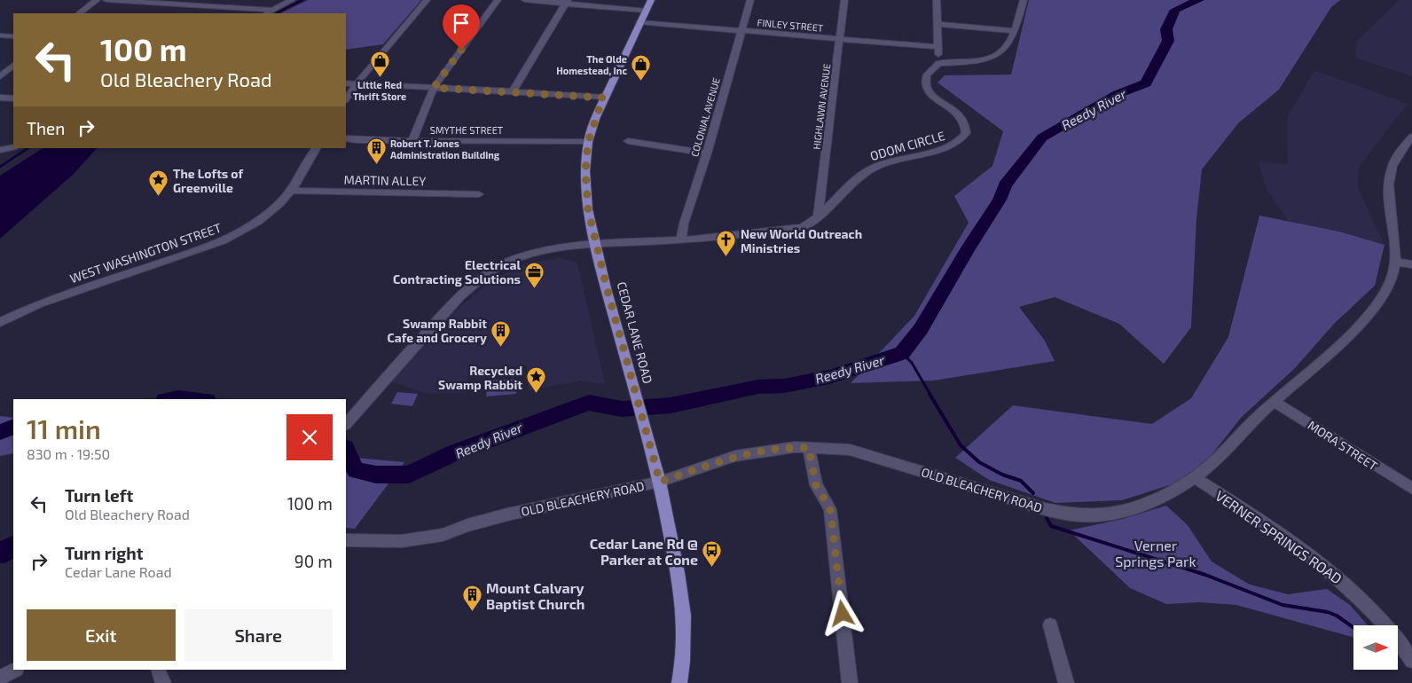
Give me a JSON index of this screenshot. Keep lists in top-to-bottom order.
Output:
{
  "streets": {
    "main road": ["CEDAR LANE ROAD"],
    "street": [
      "FINLEY STREET",
      "HIGHLAWN AVENUE",
      "COLONIAL AVENUE",
      "SMYTHE STREET",
      "ODOM CIRCLE",
      "MARTIN ALLEY",
      "WEST WASHINGTON STREET",
      "MORA STREET",
      "OLD BLEACHERY ROAD",
      "VERNER SPRINGS ROAD"
    ]
  },
  "crossings": [
    ["FINLEY STREET", "HIGHLAWN AVENUE"],
    ["FINLEY STREET", "COLONIAL AVENUE"],
    ["FINLEY STREET", "CEDAR LANE ROAD"],
    ["HIGHLAWN AVENUE", "ODOM CIRCLE"],
    ["COLONIAL AVENUE", "ODOM CIRCLE"],
    ["SMYTHE STREET", "CEDAR LANE ROAD"],
    ["ODOM CIRCLE", "CEDAR LANE ROAD"],
    ["MARTIN ALLEY", "WEST WASHINGTON STREET"],
    ["CEDAR LANE ROAD", "OLD BLEACHERY ROAD"],
    ["MORA STREET", "OLD BLEACHERY ROAD"],
    ["OLD BLEACHERY ROAD", "VERNER SPRINGS ROAD"]
  ],
  "water": ["Reedy River"],
  "parks": ["Verner Springs Park"],
  "places": {
    "shop": ["Little Red Thrift Store", "The Olde Homestead, Inc"],
    "building": ["Robert T. Jones Administration Building", "Swamp Rabbit Cafe and Grocery", "Mount Calvary Baptist Church"],
    "place": ["The Lofts of Greenville", "Recycled Swamp Rabbit"],
    "church": ["New World Outreach Ministries"],
    "office": ["Electrical Contracting Solutions"],
    "bus stop": ["Cedar Lane Rd @ Parker at Cone"]
  },
  "north": "right",
  "page": {
    "turn": ["100 m", "Old Bleachery Road"],
    "then": "Then",
    "heading": ["11 min", "830 m · 19:50"],
    "list": [
      {
        "name": "Turn left",
        "note": "Old Bleachery Road",
        "value": "100 m"
      },
      {
        "name": "Turn right",
        "note": "Cedar Lane Road",
        "value": "90 m"
      }
    ],
    "buttons": ["Exit", "Share"]
  }
}
